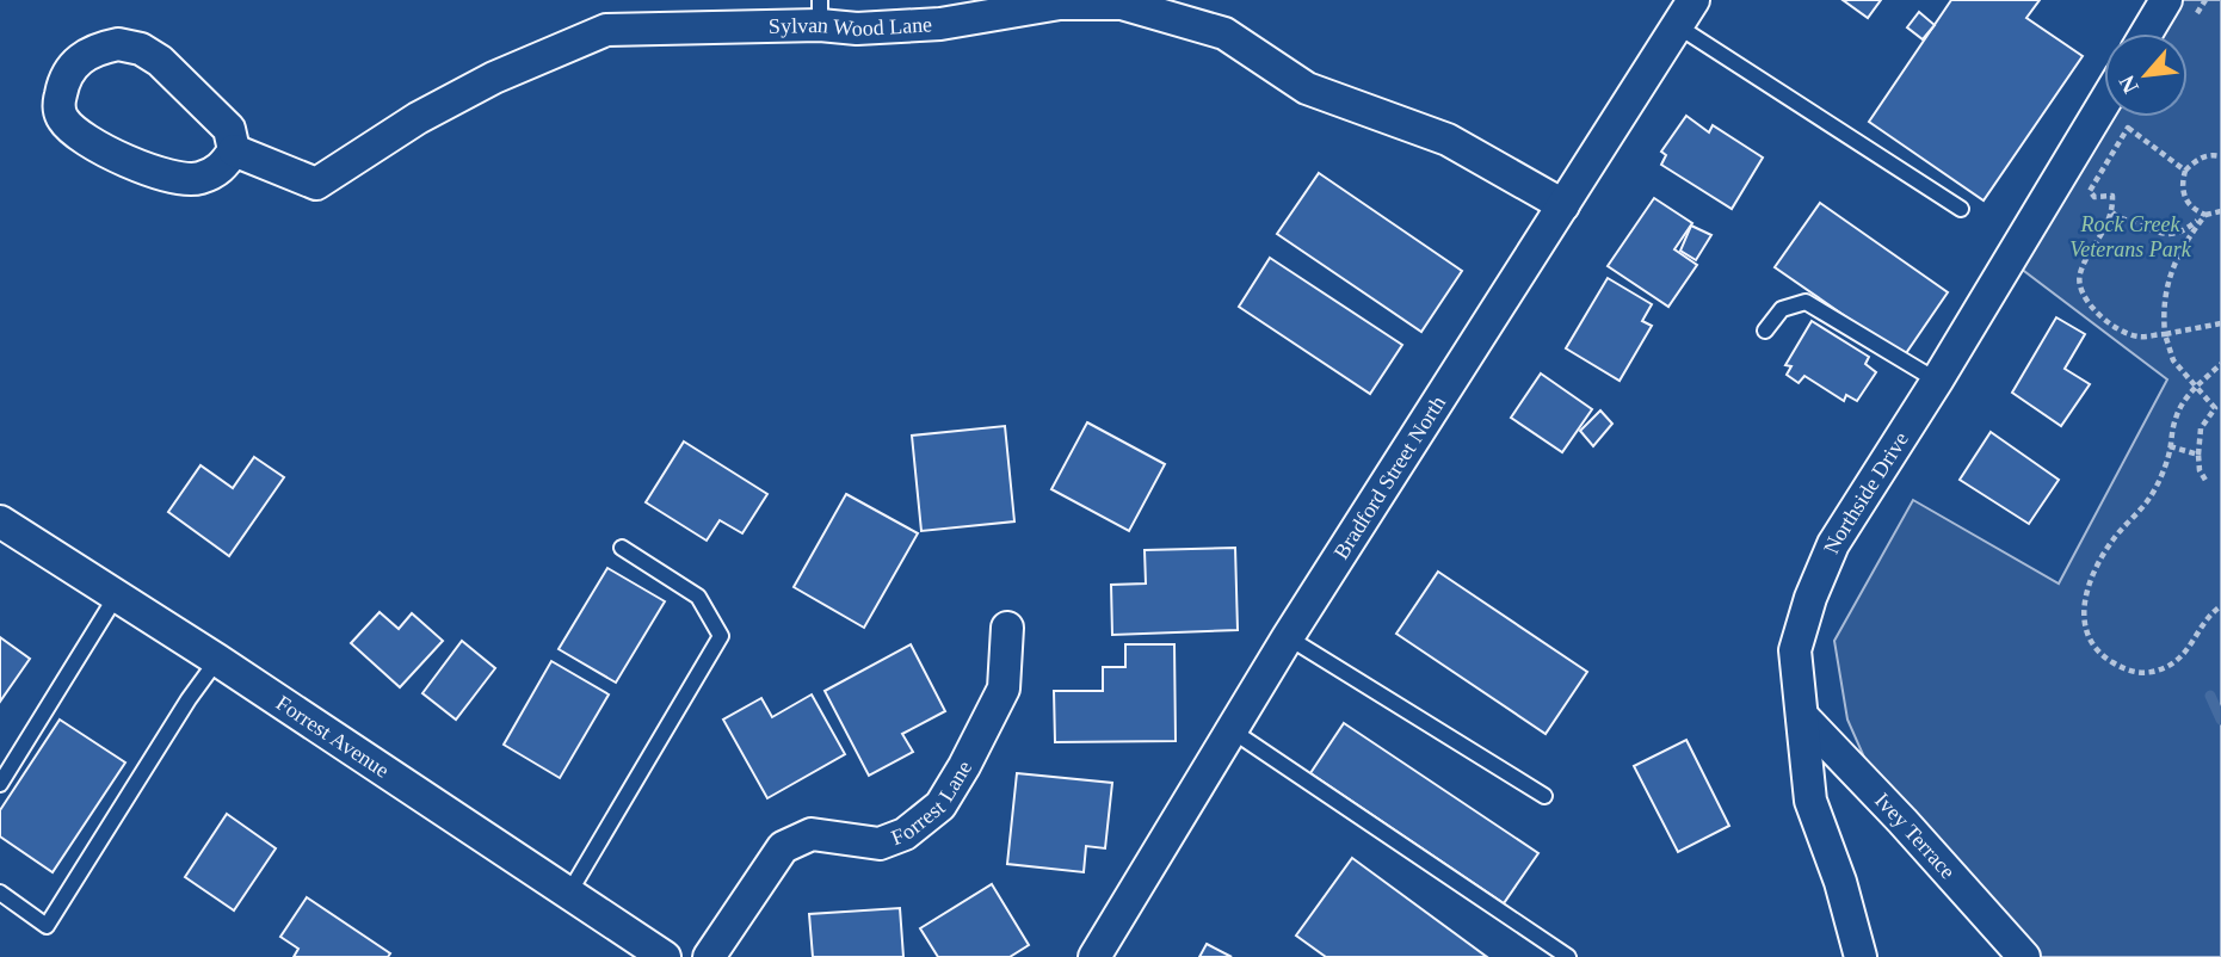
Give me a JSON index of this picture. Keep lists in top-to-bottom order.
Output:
{
  "streets": {
    "street": [
      "Sylvan Wood Lane",
      "Bradford Street North",
      "Northside Drive",
      "Forrest Avenue",
      "Forrest Lane",
      "Ivey Terrace"
    ]
  },
  "crossings": [
    ["Sylvan Wood Lane", "Bradford Street North"],
    ["Northside Drive", "Ivey Terrace"]
  ],
  "parks": ["Rock Creek Veterans Park"],
  "north": "bottom left"
}
